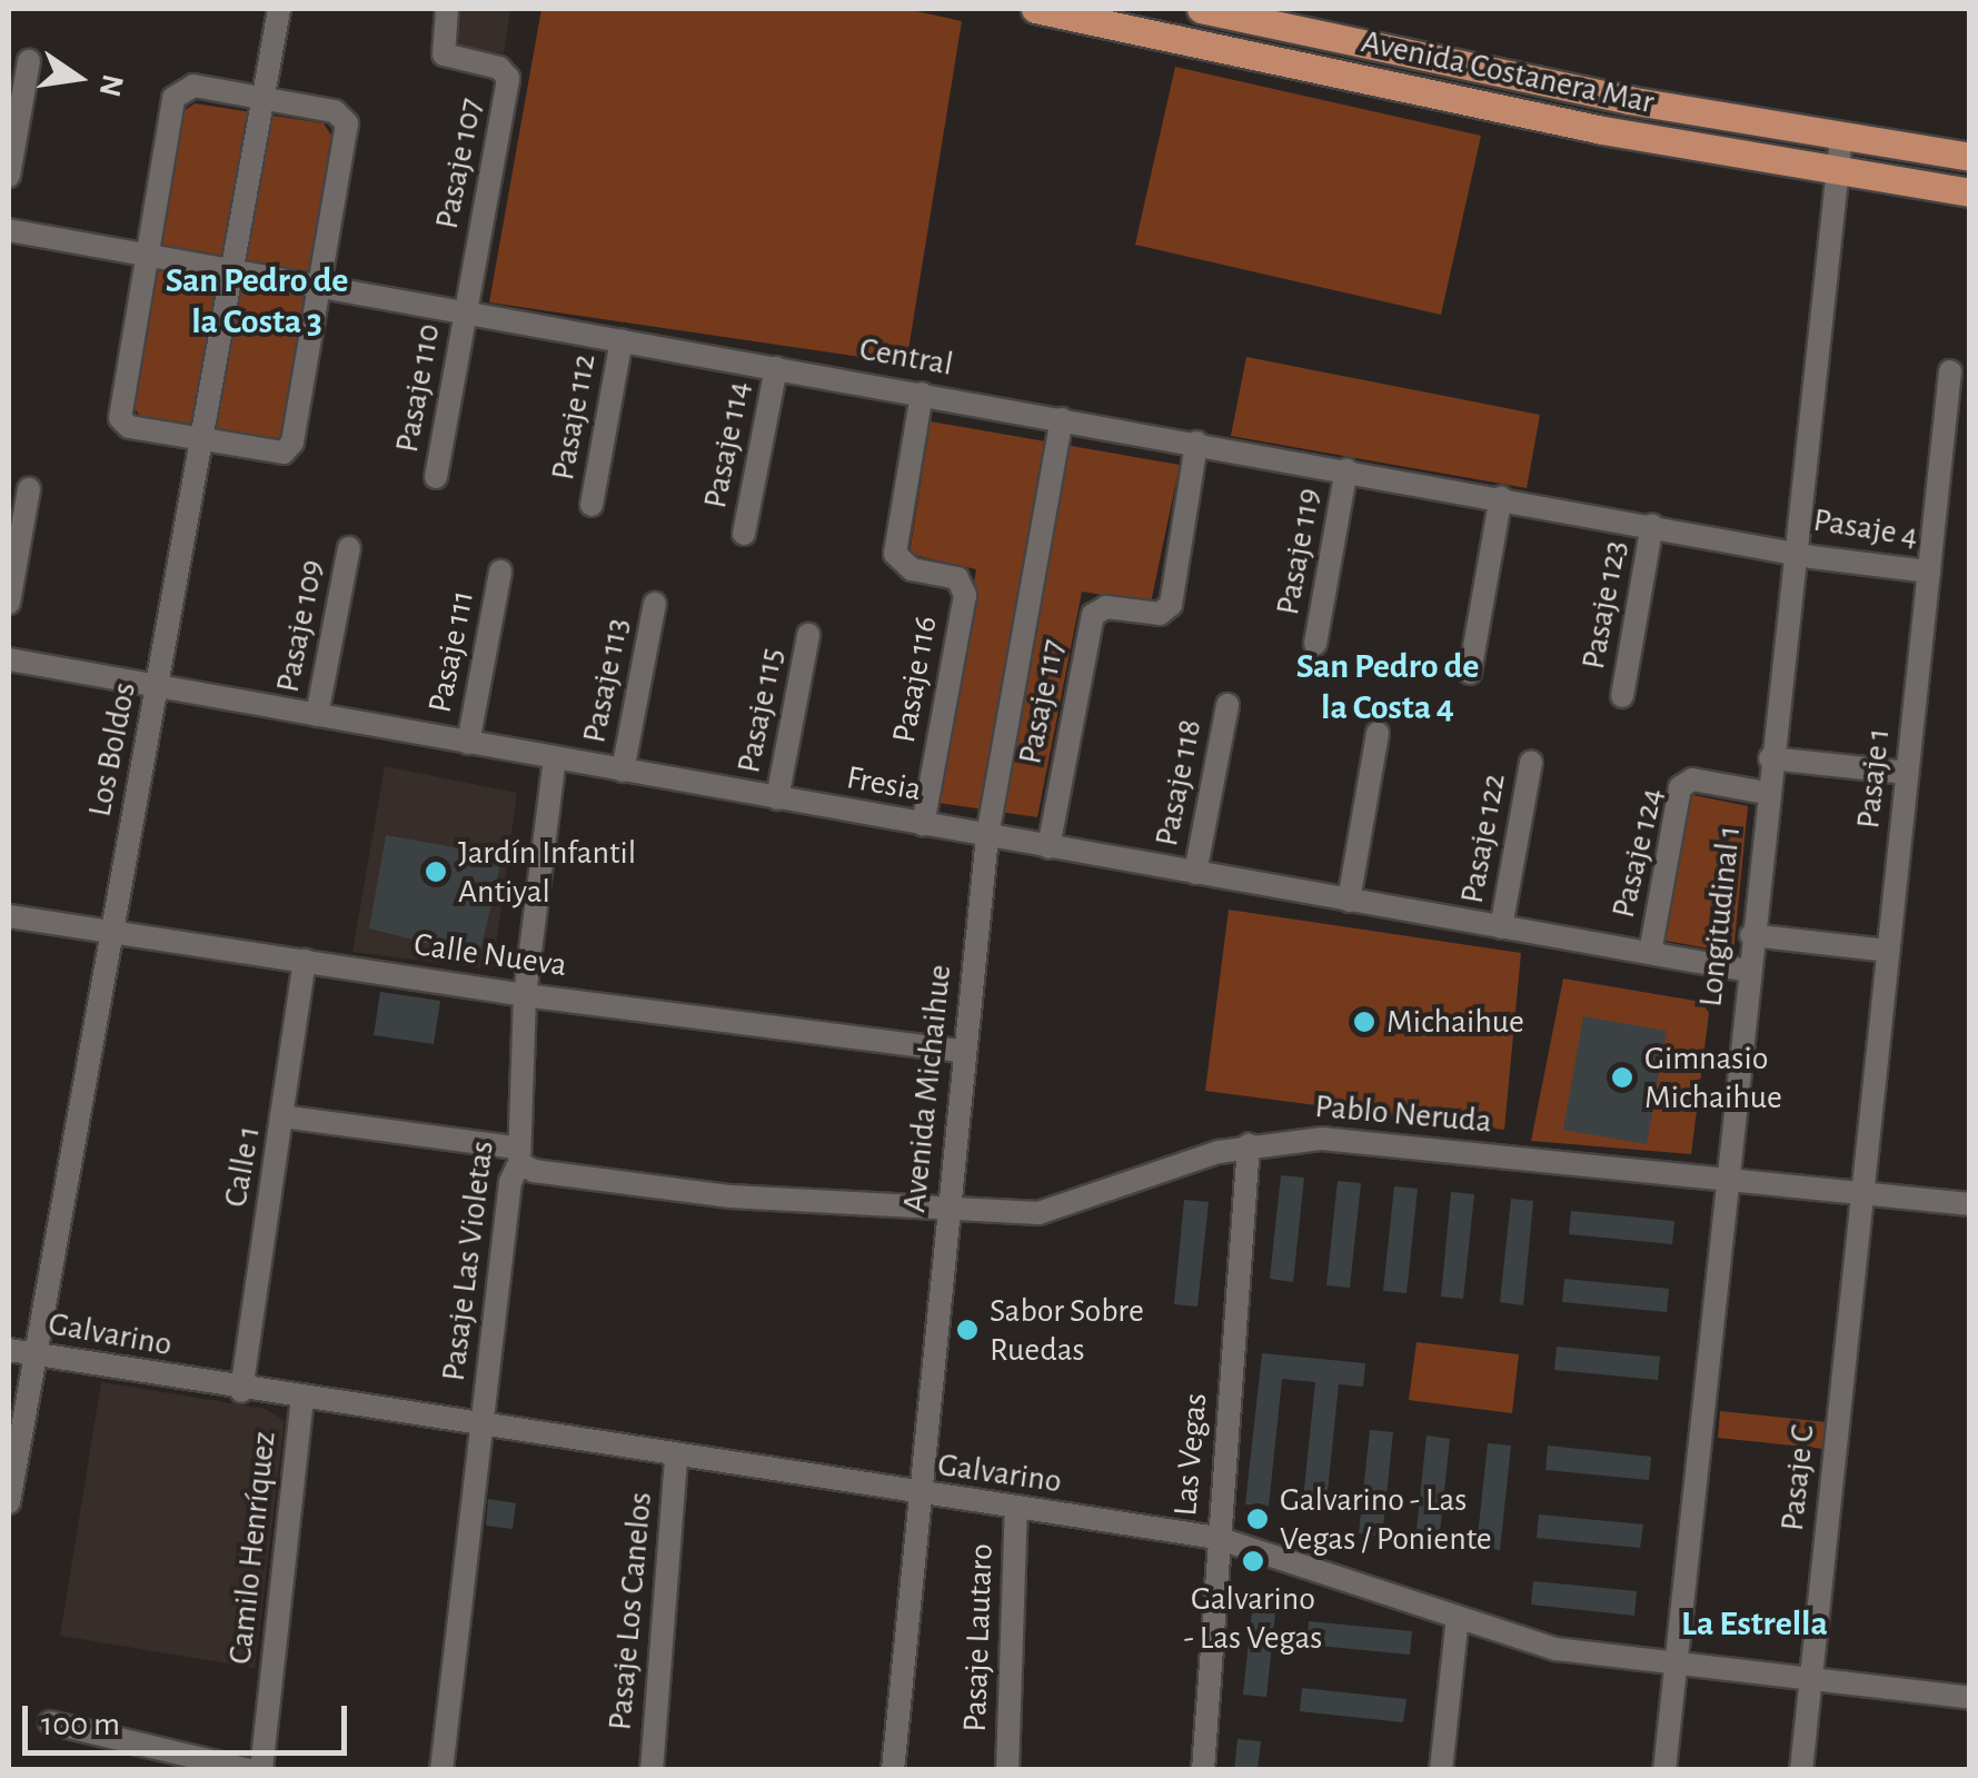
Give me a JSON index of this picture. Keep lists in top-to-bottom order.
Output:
{
  "streets": {
    "main road": ["Avenida Costanera Mar"],
    "street": [
      "Pasaje 107",
      "Central",
      "Pasaje 110",
      "Pasaje 112",
      "Pasaje 114",
      "Pasaje 4",
      "Pasaje 119",
      "Pasaje 123",
      "Pasaje 109",
      "Pasaje 111",
      "Pasaje 116",
      "Pasaje 113",
      "Pasaje 117",
      "Pasaje 115",
      "Los Boldos",
      "Pasaje 1",
      "Pasaje 118",
      "Fresia",
      "Pasaje 122",
      "Pasaje 124",
      "Longitudinal 1",
      "Calle Nueva",
      "Avenida Michaihue",
      "Pablo Neruda",
      "Calle 1",
      "Pasaje Las Violetas",
      "Galvarino",
      "Las Vegas",
      "Pasaje C",
      "Camilo Henríquez",
      "Pasaje Los Canelos",
      "Pasaje Lautaro"
    ]
  },
  "crossings": [
    ["Avenida Costanera Mar", "Longitudinal 1"],
    ["Pasaje 107", "Central"],
    ["Pasaje 107", "Pasaje 110"],
    ["Central", "Pasaje 110"],
    ["Central", "Pasaje 112"],
    ["Central", "Pasaje 114"],
    ["Central", "Pasaje 4"],
    ["Central", "Pasaje 119"],
    ["Central", "Pasaje 123"],
    ["Central", "Pasaje 116"],
    ["Central", "Pasaje 117"],
    ["Central", "Los Boldos"],
    ["Central", "Longitudinal 1"],
    ["Central", "Avenida Michaihue"],
    ["Pasaje 4", "Pasaje 1"],
    ["Pasaje 4", "Longitudinal 1"],
    ["Pasaje 109", "Fresia"],
    ["Pasaje 111", "Fresia"],
    ["Pasaje 116", "Fresia"],
    ["Pasaje 113", "Fresia"],
    ["Pasaje 117", "Fresia"],
    ["Pasaje 115", "Fresia"],
    ["Los Boldos", "Fresia"],
    ["Los Boldos", "Calle Nueva"],
    ["Los Boldos", "Galvarino"],
    ["Pasaje 1", "Pablo Neruda"],
    ["Pasaje 1", "Pasaje C"],
    ["Pasaje 118", "Fresia"],
    ["Fresia", "Pasaje 122"],
    ["Fresia", "Pasaje 124"],
    ["Fresia", "Longitudinal 1"],
    ["Fresia", "Avenida Michaihue"],
    ["Fresia", "Pasaje Las Violetas"],
    ["Pasaje 124", "Longitudinal 1"],
    ["Longitudinal 1", "Pablo Neruda"],
    ["Longitudinal 1", "Galvarino"],
    ["Calle Nueva", "Avenida Michaihue"],
    ["Calle Nueva", "Pasaje Las Violetas"],
    ["Avenida Michaihue", "Pablo Neruda"],
    ["Avenida Michaihue", "Calle 1"],
    ["Avenida Michaihue", "Galvarino"],
    ["Pablo Neruda", "Calle 1"],
    ["Pablo Neruda", "Las Vegas"],
    ["Pablo Neruda", "Pasaje C"],
    ["Calle 1", "Pasaje Las Violetas"],
    ["Calle 1", "Galvarino"],
    ["Pasaje Las Violetas", "Galvarino"],
    ["Galvarino", "Las Vegas"],
    ["Galvarino", "Pasaje C"],
    ["Galvarino", "Camilo Henríquez"],
    ["Galvarino", "Pasaje Los Canelos"],
    ["Galvarino", "Pasaje Lautaro"]
  ],
  "districts": ["San Pedro de la Costa 3", "San Pedro de la Costa 4", "La Estrella"],
  "places": [
    "Jardín Infantil Antiyal",
    "Michaihue",
    "Gimnasio Michaihue",
    "Sabor Sobre Ruedas",
    "Galvarino - Las Vegas / Poniente",
    "Galvarino - Las Vegas"
  ],
  "scale_bar": "100 m",
  "north": "right"
}
